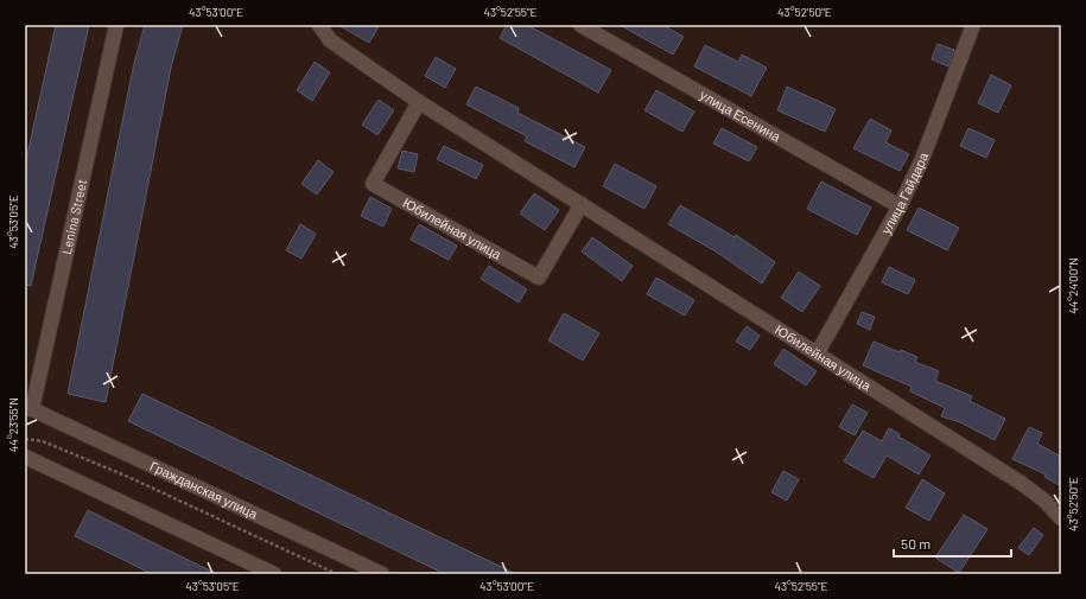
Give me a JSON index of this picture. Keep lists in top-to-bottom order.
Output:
{
  "streets": {
    "street": [
      "улица Есенина",
      "улица Гайдара",
      "Lenina Street",
      "Юбилейная улица",
      "Гражданская улица"
    ]
  },
  "crossings": [
    ["улица Есенина", "улица Гайдара"],
    ["улица Гайдара", "Юбилейная улица"],
    ["Lenina Street", "Гражданская улица"]
  ],
  "scale_bar": "50 m",
  "coordinates": [
    "43°53'00\"E",
    "43°52'55\"E",
    "43°52'50\"E",
    "43°53'05\"E",
    "44°24'00\"N",
    "44°23'55\"N"
  ]
}
